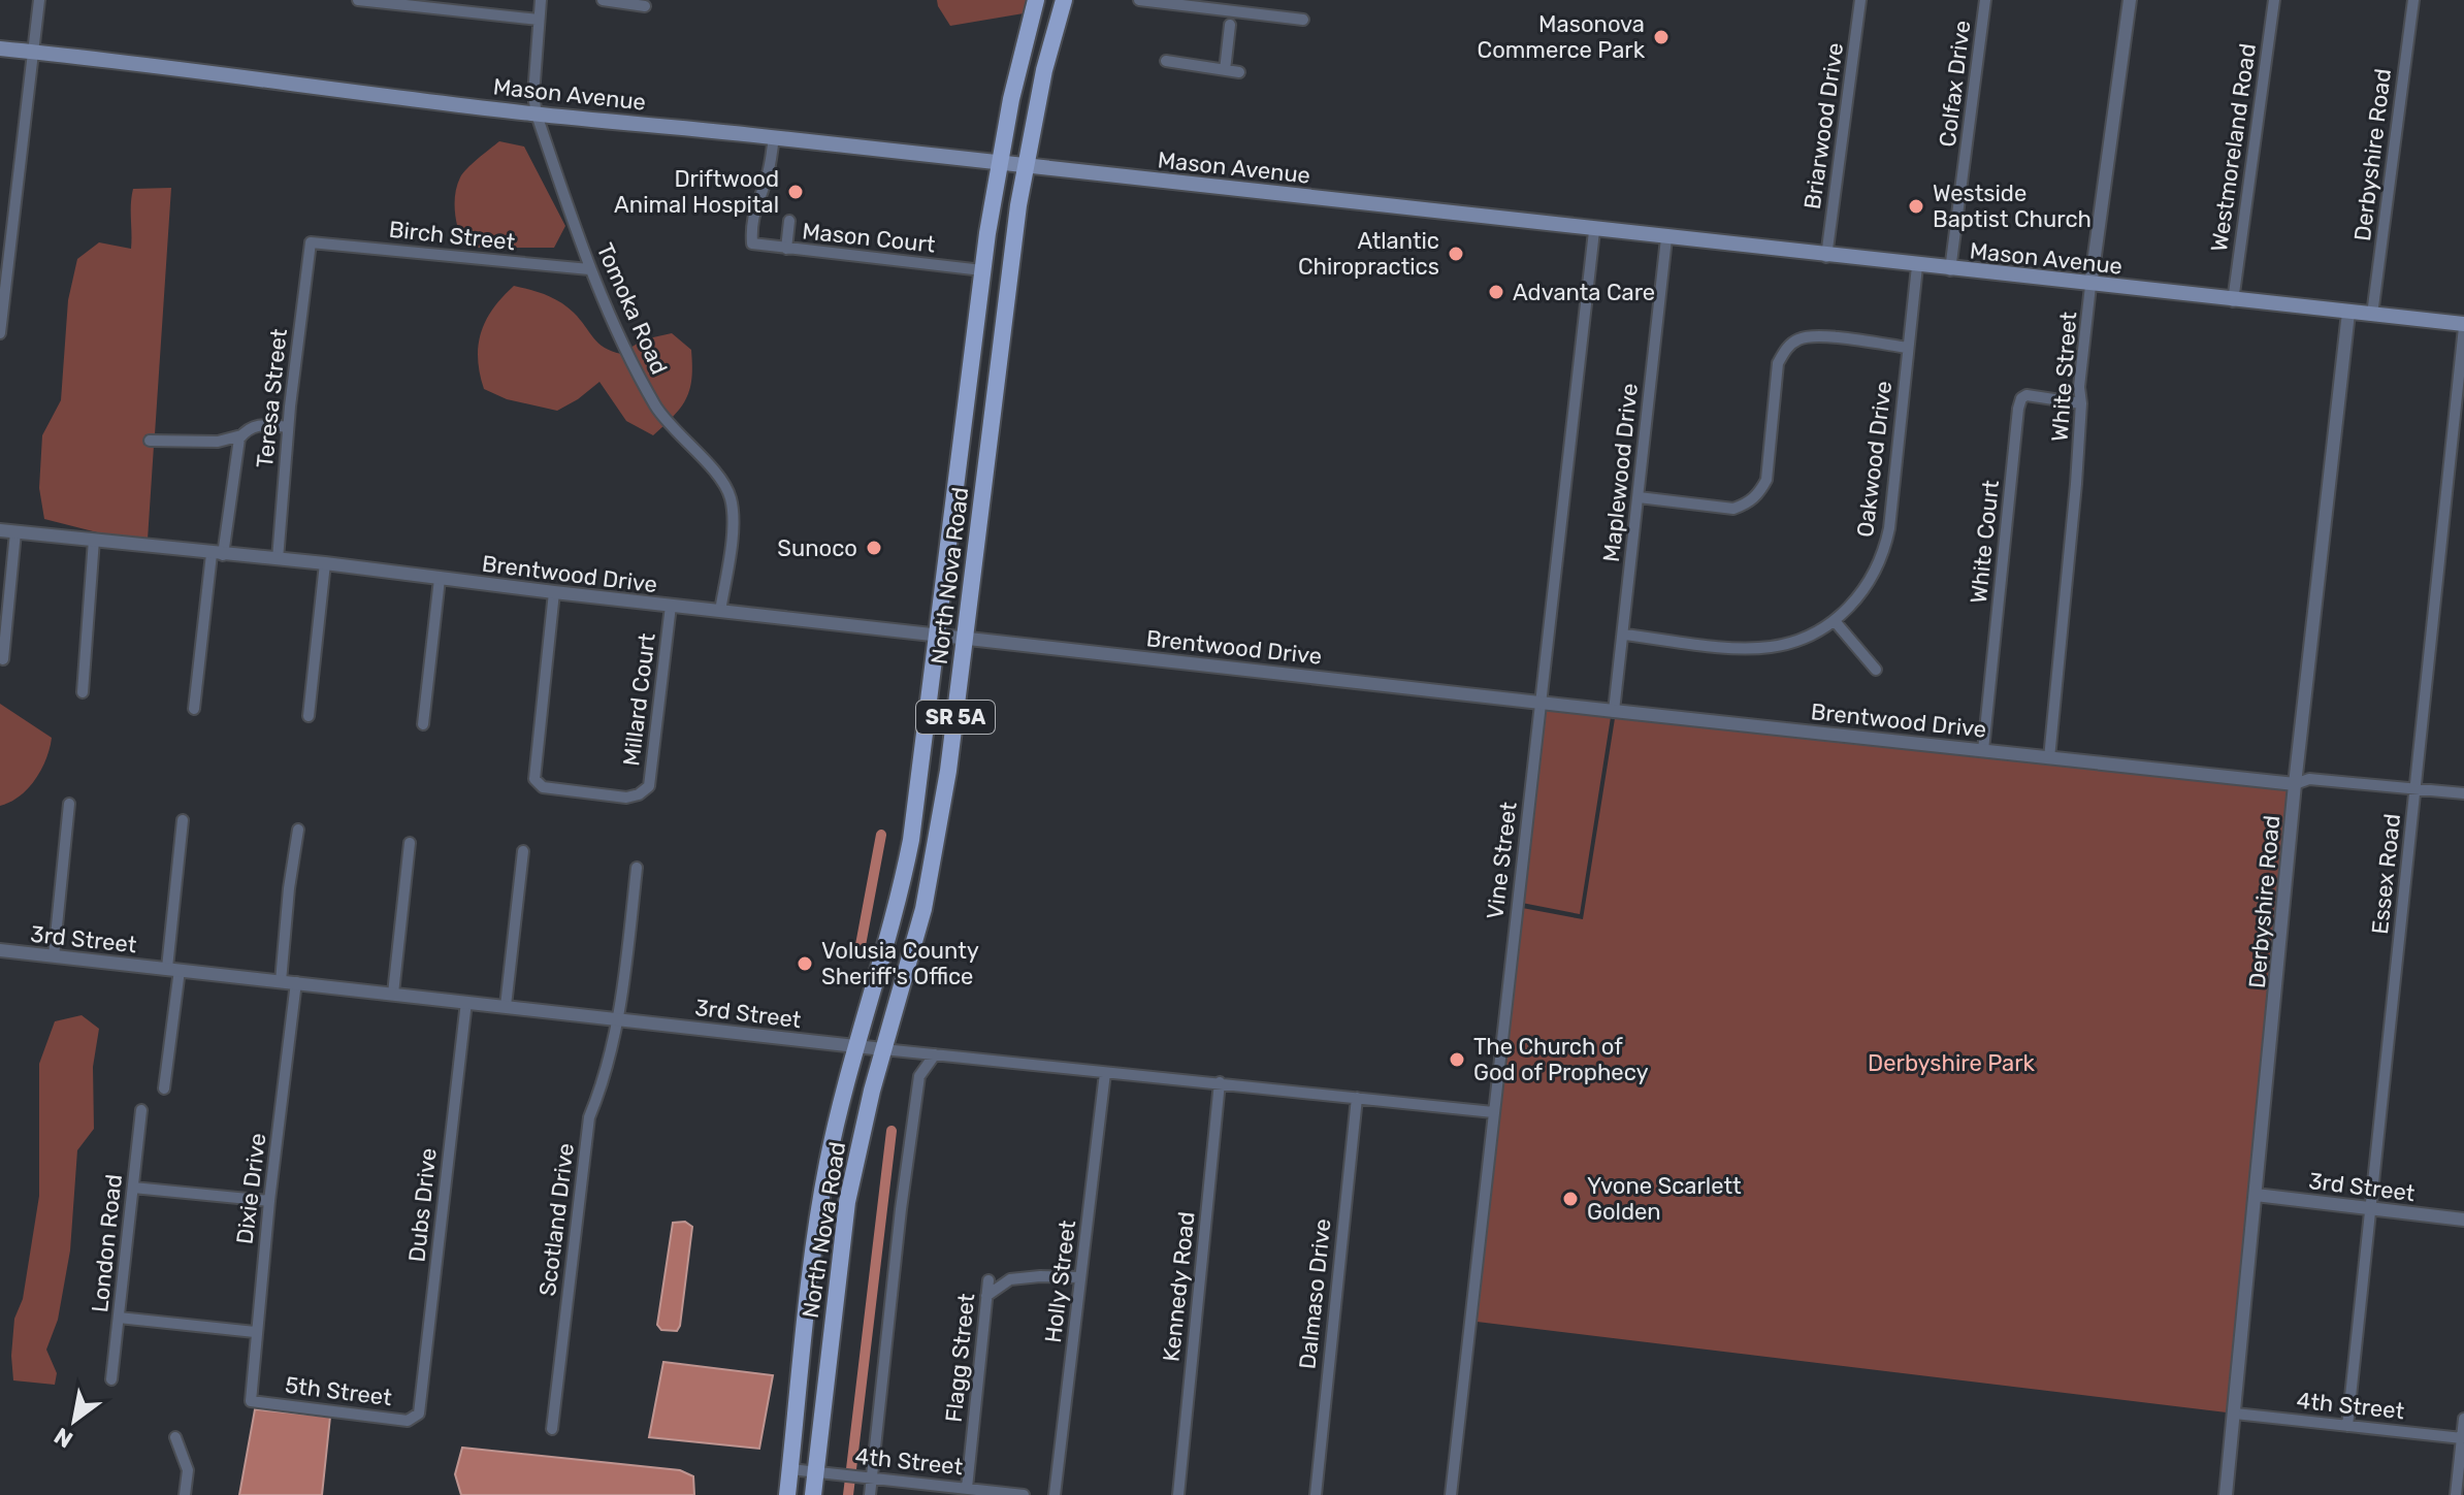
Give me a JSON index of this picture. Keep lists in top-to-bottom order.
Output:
{
  "streets": {
    "main road": ["Mason Avenue", "North Nova Road", "SR 5A"],
    "street": [
      "Colfax Drive",
      "Briarwood Drive",
      "Westmoreland Road",
      "Derbyshire Road",
      "Birch Street",
      "Mason Court",
      "Tomoka Road",
      "White Street",
      "Teresa Street",
      "Oakwood Drive",
      "Maplewood Drive",
      "White Court",
      "Brentwood Drive",
      "Millard Court",
      "Vine Street",
      "Essex Road",
      "3rd Street",
      "Dixie Drive",
      "Dubs Drive",
      "Scotland Drive",
      "London Road",
      "Holly Street",
      "Kennedy Road",
      "Dalmaso Drive",
      "Flagg Street",
      "5th Street",
      "4th Street"
    ]
  },
  "crossings": [
    ["Colfax Drive", "Mason Avenue"],
    ["Mason Avenue", "Briarwood Drive"],
    ["Mason Avenue", "Westmoreland Road"],
    ["Mason Avenue", "Derbyshire Road"],
    ["Mason Avenue", "Mason Court"],
    ["Mason Avenue", "Tomoka Road"],
    ["Mason Avenue", "White Street"],
    ["Mason Avenue", "Oakwood Drive"],
    ["Mason Avenue", "Maplewood Drive"],
    ["Mason Avenue", "North Nova Road"],
    ["Mason Avenue", "Vine Street"],
    ["Mason Avenue", "Essex Road"],
    ["Derbyshire Road", "Brentwood Drive"],
    ["Derbyshire Road", "3rd Street"],
    ["Derbyshire Road", "4th Street"],
    ["Birch Street", "Tomoka Road"],
    ["Birch Street", "Teresa Street"],
    ["Mason Court", "North Nova Road"],
    ["Tomoka Road", "Brentwood Drive"],
    ["White Street", "White Court"],
    ["White Street", "Brentwood Drive"],
    ["Teresa Street", "Brentwood Drive"],
    ["Oakwood Drive", "Maplewood Drive"],
    ["Maplewood Drive", "Brentwood Drive"],
    ["White Court", "Brentwood Drive"],
    ["Brentwood Drive", "North Nova Road"],
    ["Brentwood Drive", "Millard Court"],
    ["Brentwood Drive", "Vine Street"],
    ["Brentwood Drive", "Essex Road"],
    ["North Nova Road", "3rd Street"],
    ["North Nova Road", "4th Street"],
    ["Vine Street", "3rd Street"],
    ["Essex Road", "3rd Street"],
    ["Essex Road", "4th Street"],
    ["3rd Street", "Dixie Drive"],
    ["3rd Street", "Dubs Drive"],
    ["3rd Street", "Scotland Drive"],
    ["3rd Street", "Holly Street"],
    ["3rd Street", "Kennedy Road"],
    ["3rd Street", "Dalmaso Drive"],
    ["Dixie Drive", "5th Street"],
    ["Dubs Drive", "5th Street"],
    ["Flagg Street", "4th Street"]
  ],
  "parks": ["Derbyshire Park"],
  "places": [
    "Masonova Commerce Park",
    "Driftwood Animal Hospital",
    "Westside Baptist Church",
    "Atlantic Chiropractics",
    "Advanta Care",
    "Sunoco",
    "Volusia County Sheriff's Office",
    "The Church of God of Prophecy",
    "Yvone Scarlett Golden"
  ],
  "north": "bottom left"
}
